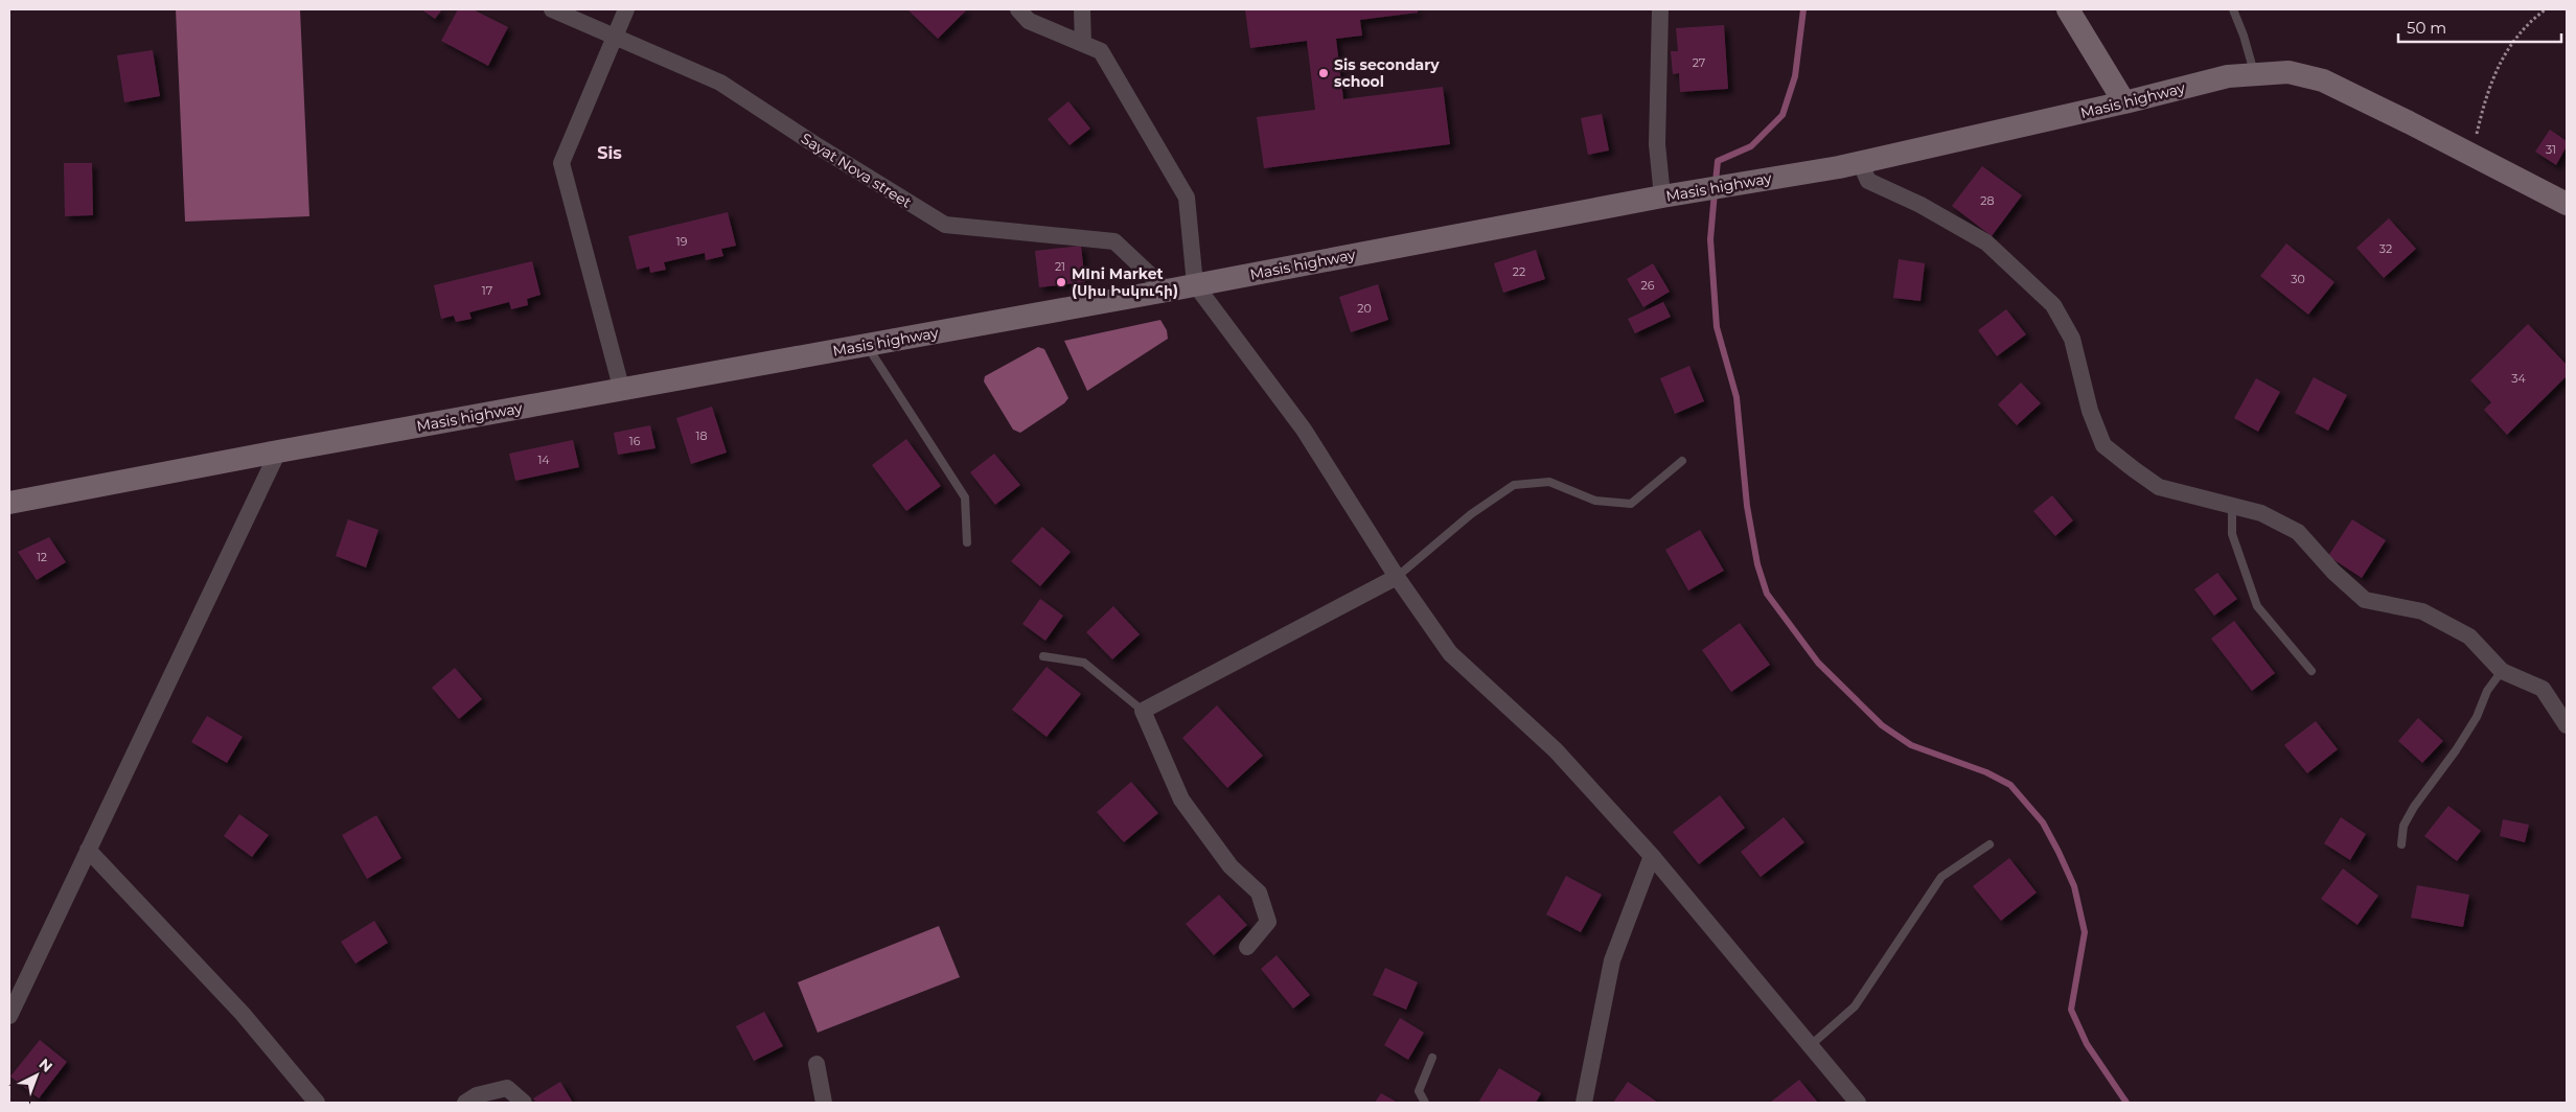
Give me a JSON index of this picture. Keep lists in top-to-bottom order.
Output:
{
  "streets": {
    "main road": ["Masis highway"],
    "street": ["Sayat Nova street"]
  },
  "crossings": [
    ["Masis highway", "Sayat Nova street"]
  ],
  "districts": ["Sis"],
  "places": ["Sis secondary school", "MIni Market (Սիս Իսկուհի)"],
  "house_numbers": [
    "27",
    "31",
    "28",
    "19",
    "32",
    "21",
    "22",
    "30",
    "26",
    "17",
    "20",
    "34",
    "18",
    "16",
    "14",
    "12"
  ],
  "scale_bar": "50 m",
  "north": "top right"
}
